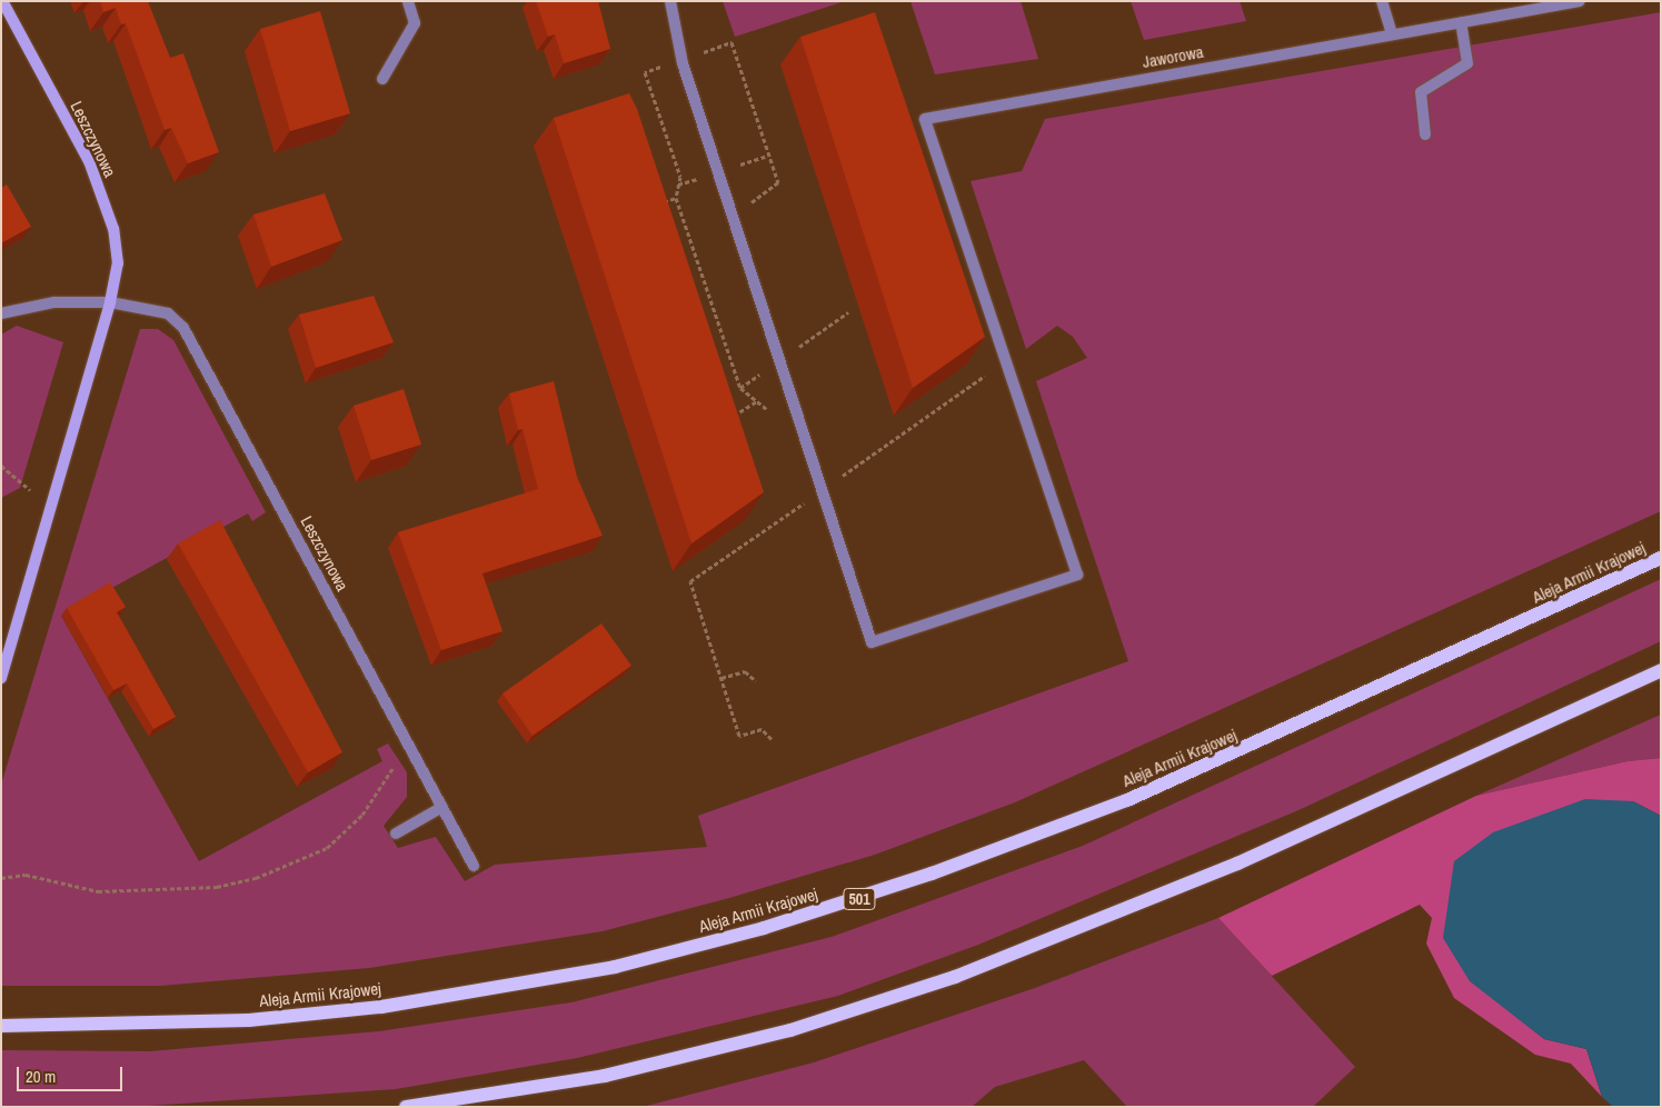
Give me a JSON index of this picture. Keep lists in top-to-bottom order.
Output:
{
  "streets": {
    "main road": ["Aleja Armii Krajowej", "501"],
    "street": ["Jaworowa", "Leszczynowa"]
  },
  "scale_bar": "20 m"
}
